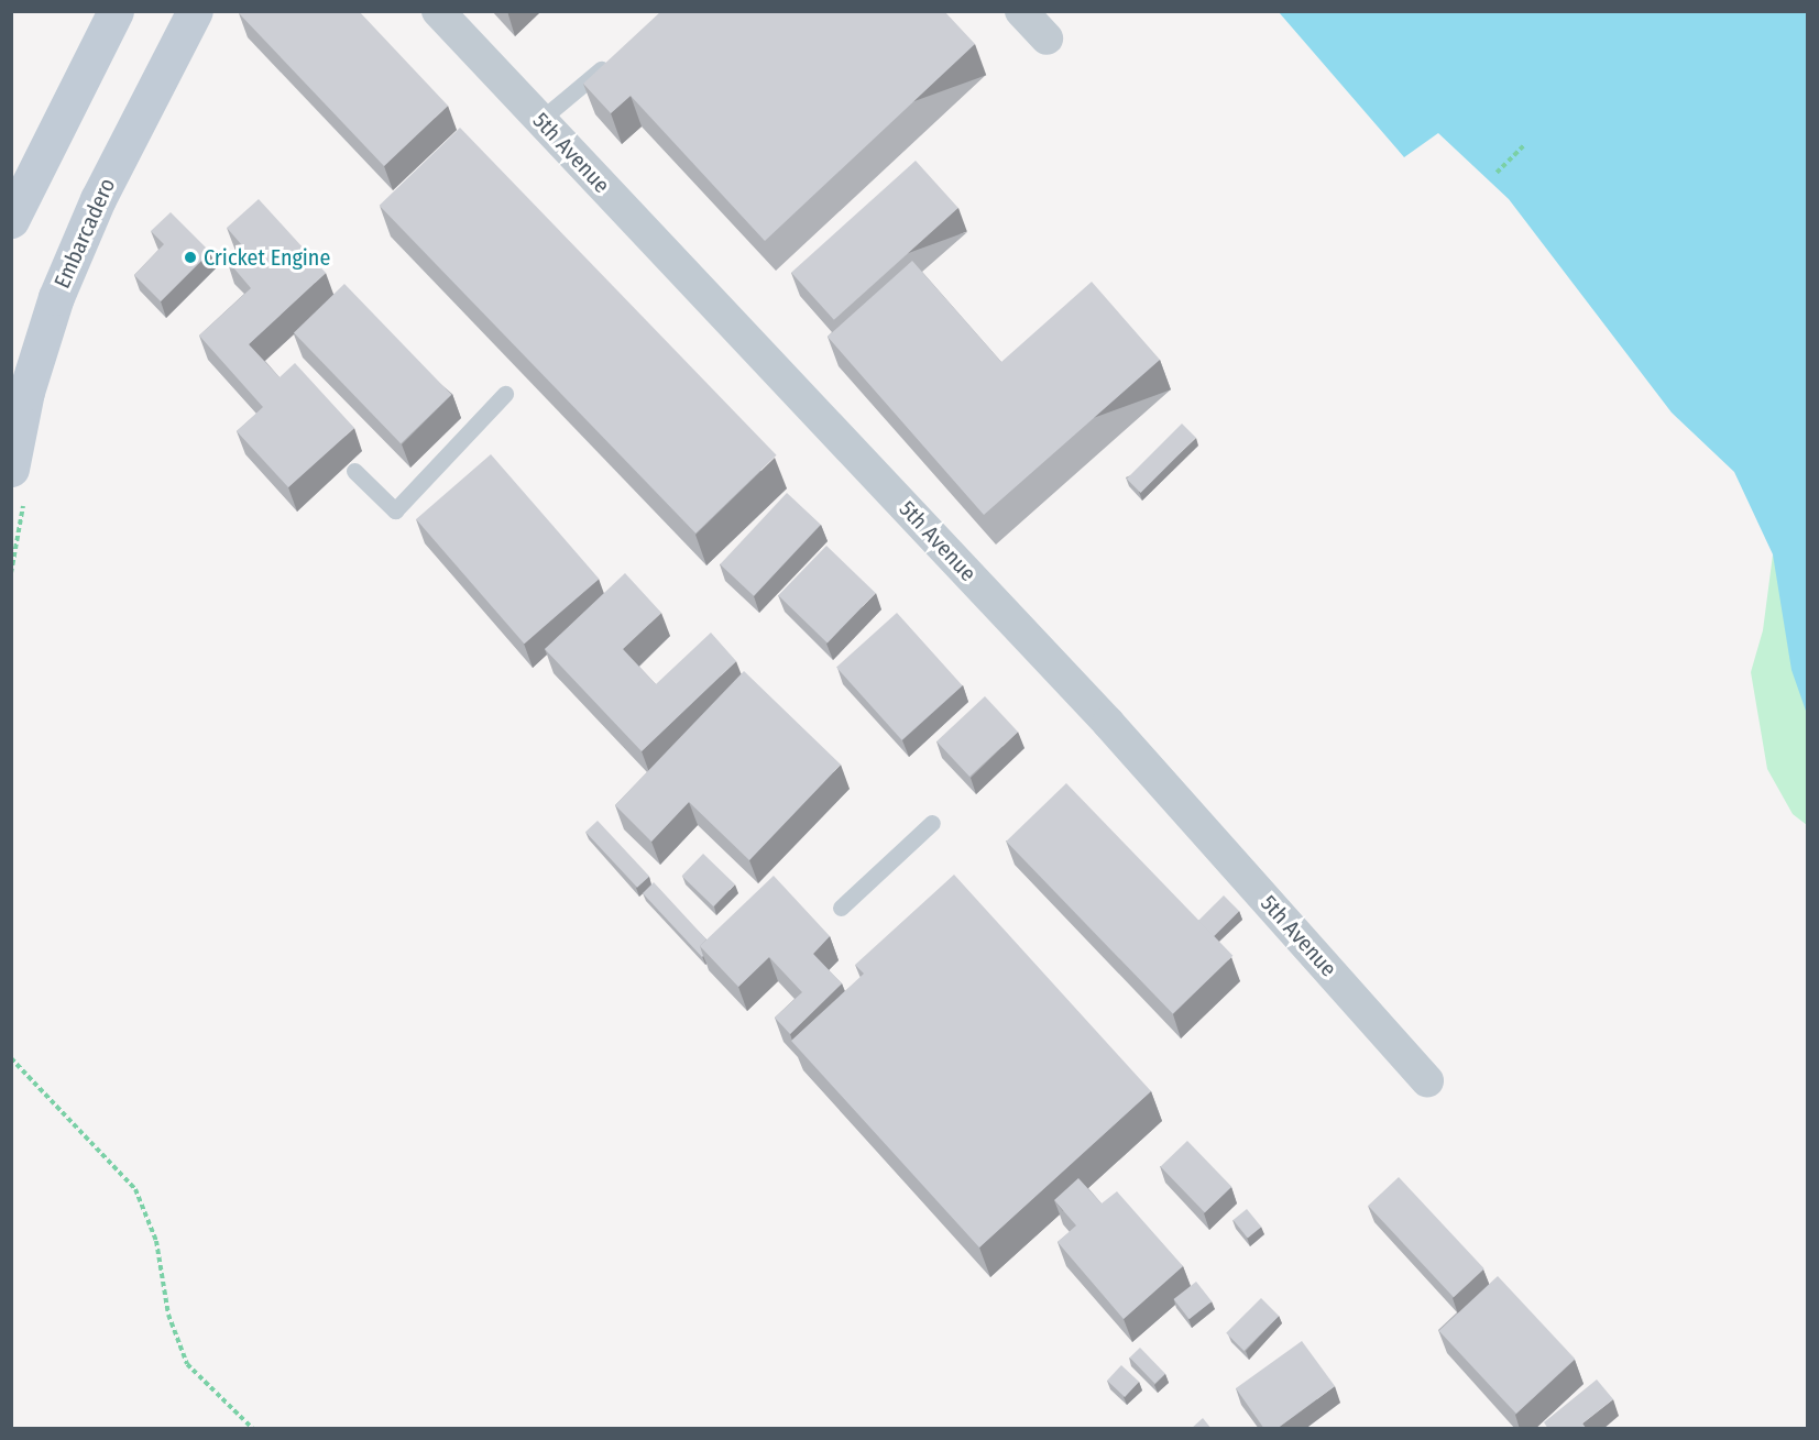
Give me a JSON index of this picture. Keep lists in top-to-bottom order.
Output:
{
  "streets": {
    "main road": ["Embarcadero"],
    "street": ["5th Avenue"]
  },
  "places": ["Cricket Engine"]
}
